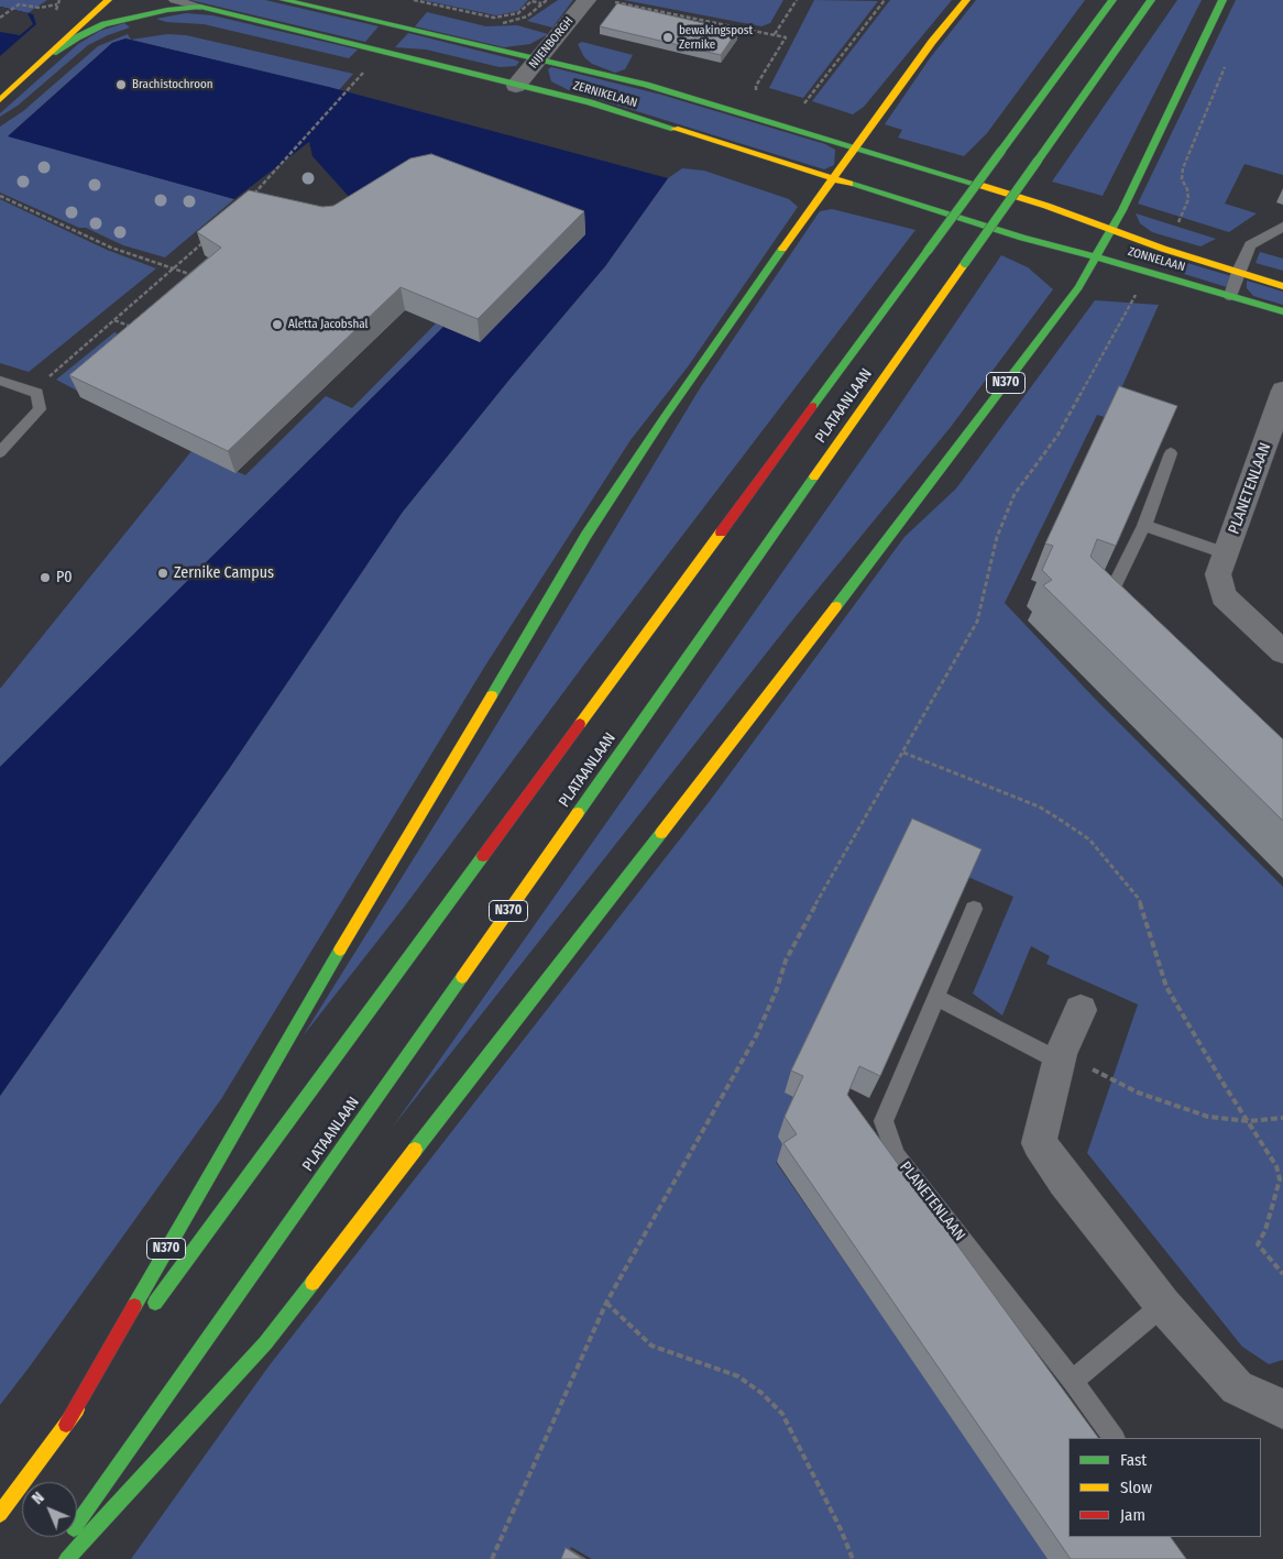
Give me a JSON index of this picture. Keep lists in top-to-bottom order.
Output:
{
  "streets": {
    "main road": [
      "ZERNIKELAAN",
      "ZONNELAAN",
      "N370",
      "PLATAANLAAN"
    ],
    "street": ["NIJENBORGH", "PLANETENLAAN"]
  },
  "crossings": [
    ["NIJENBORGH", "ZERNIKELAAN"],
    ["ZERNIKELAAN", "ZONNELAAN"],
    ["ZERNIKELAAN", "N370"],
    ["ZONNELAAN", "N370"],
    ["N370", "PLATAANLAAN"]
  ],
  "places": [
    "bewakingspost Zernike",
    "Brachistochroon",
    "Aletta Jacobshal",
    "Zernike Campus",
    "P0"
  ],
  "legend": ["Fast", "Slow", "Jam"],
  "north": "top left"
}
